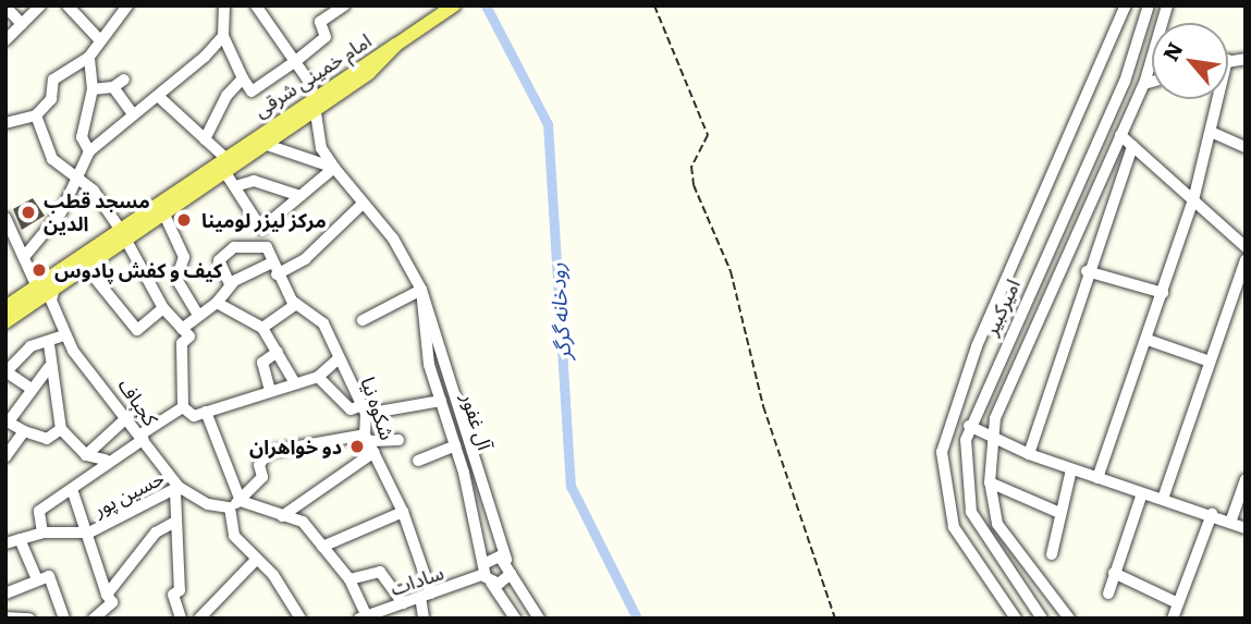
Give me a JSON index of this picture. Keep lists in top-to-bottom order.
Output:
{
  "streets": {
    "main road": ["امام خمینی شرقی"],
    "street": [
      "امیرکبیر",
      "کجباف",
      "شکوه نیا",
      "آل غفور",
      "حسین پور",
      "سادات"
    ]
  },
  "crossings": [
    ["امام خمینی شرقی", "کجباف"],
    ["امام خمینی شرقی", "آل غفور"],
    ["کجباف", "حسین پور"],
    ["شکوه نیا", "سادات"],
    ["آل غفور", "سادات"]
  ],
  "water": ["رودخانه گرگر"],
  "places": [
    "مسجد قطب الدین",
    "مرکز لیزر لومینا",
    "کیف و کفش پادوس",
    "دو خواهران"
  ],
  "north": "top left"
}
